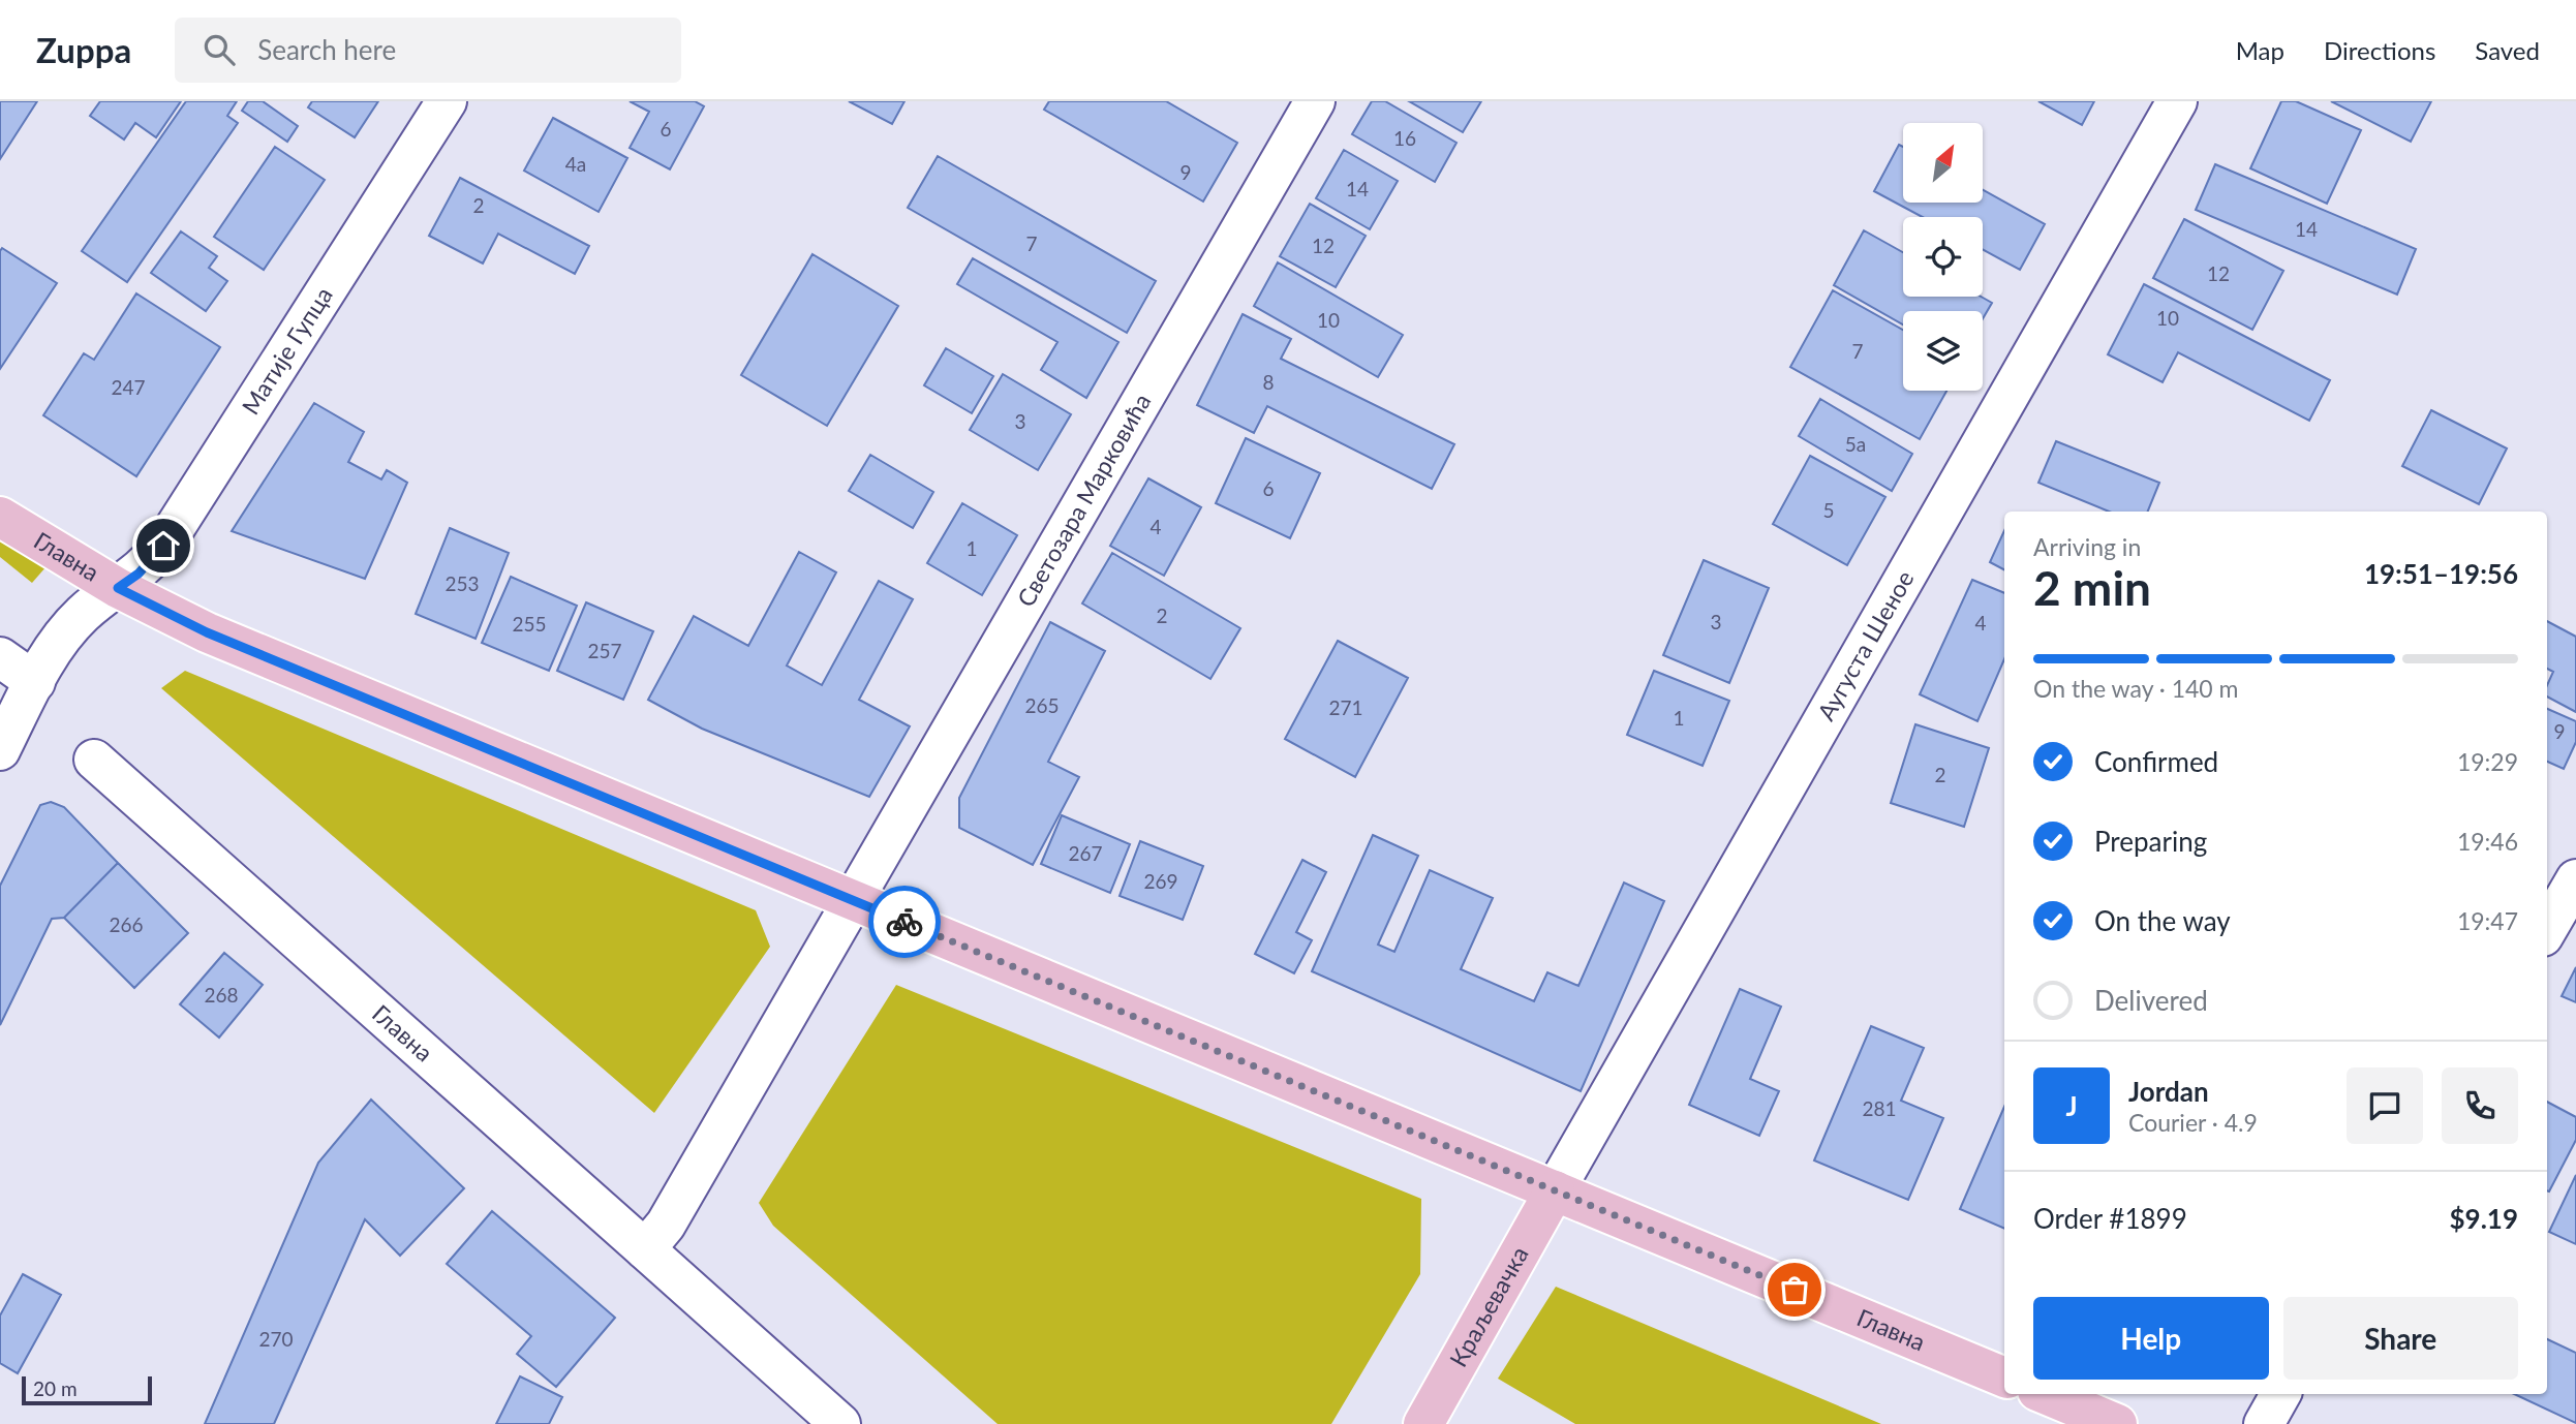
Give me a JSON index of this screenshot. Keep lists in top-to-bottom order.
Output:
{
  "streets": {
    "main road": ["Главна", "Краљевачка"],
    "street": ["Матије Гупца", "Светозара Марковића", "Аугуста Шеное"]
  },
  "crossings": [
    ["Матије Гупца", "Главна"],
    ["Светозара Марковића", "Главна"],
    ["Главна", "Аугуста Шеное"],
    ["Главна", "Краљевачка"],
    ["Аугуста Шеное", "Краљевачка"]
  ],
  "house_numbers": [
    "6",
    "16",
    "4a",
    "9",
    "14",
    "2",
    "14",
    "7",
    "12",
    "12",
    "10",
    "10",
    "7",
    "8",
    "247",
    "3",
    "5a",
    "6",
    "5",
    "4",
    "1",
    "253",
    "2",
    "3",
    "4",
    "255",
    "257",
    "265",
    "271",
    "1",
    "9",
    "2",
    "267",
    "269",
    "266",
    "268",
    "281",
    "270"
  ],
  "scale_bar": "20 m",
  "north": "top right",
  "page": {
    "header": "Zuppa",
    "search": "Search here",
    "nav": ["Map", "Directions", "Saved"],
    "heading": ["2 min", "Arriving in", "19:51–19:56"],
    "panel": [
      "Jordan",
      "Courier · 4.9",
      "Order #1899",
      "$9.19"
    ],
    "bar": "On the way · 140 m",
    "list": [
      ["Confirmed", "19:29"],
      ["Preparing", "19:46"],
      ["On the way", "19:47"],
      "Delivered"
    ],
    "round": "J",
    "buttons": ["Help", "Share"],
    "scale": "20 m"
  }
}
